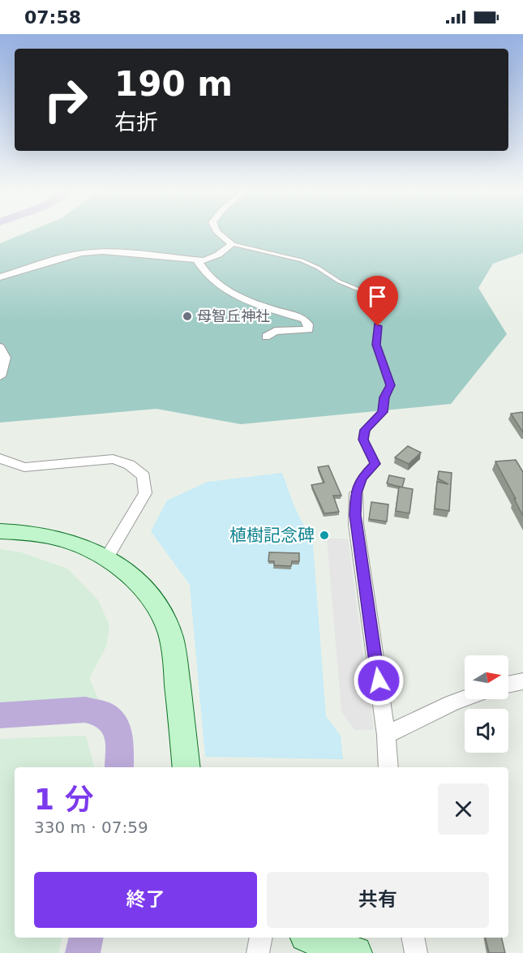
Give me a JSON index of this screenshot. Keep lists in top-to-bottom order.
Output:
{
  "places": ["母智丘神社", "植樹記念碑"],
  "north": "right",
  "page": {
    "status": "07:58",
    "turn": ["190 m", "右折"],
    "heading": ["1 分", "330 m · 07:59"],
    "buttons": ["終了", "共有"]
  }
}
